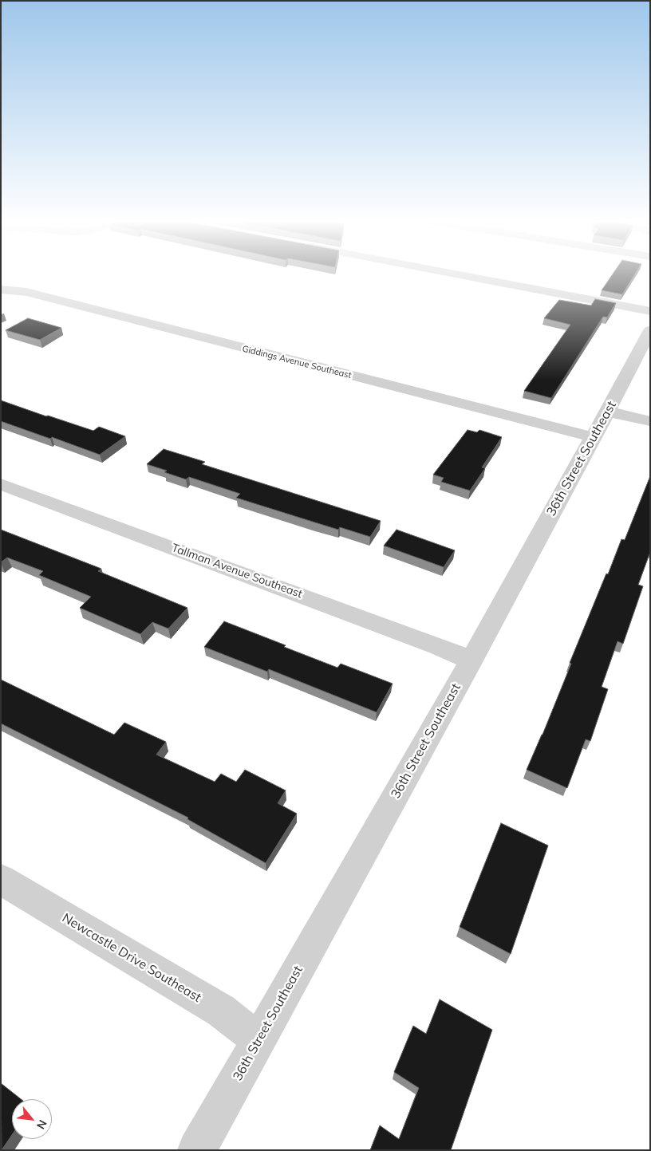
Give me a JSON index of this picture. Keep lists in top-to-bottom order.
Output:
{
  "streets": {
    "street": [
      "Giddings Avenue Southeast",
      "36th Street Southeast",
      "Tallman Avenue Southeast",
      "Newcastle Drive Southeast"
    ]
  },
  "crossings": [
    ["Giddings Avenue Southeast", "36th Street Southeast"],
    ["36th Street Southeast", "Tallman Avenue Southeast"],
    ["36th Street Southeast", "Newcastle Drive Southeast"]
  ],
  "north": "bottom right"
}
